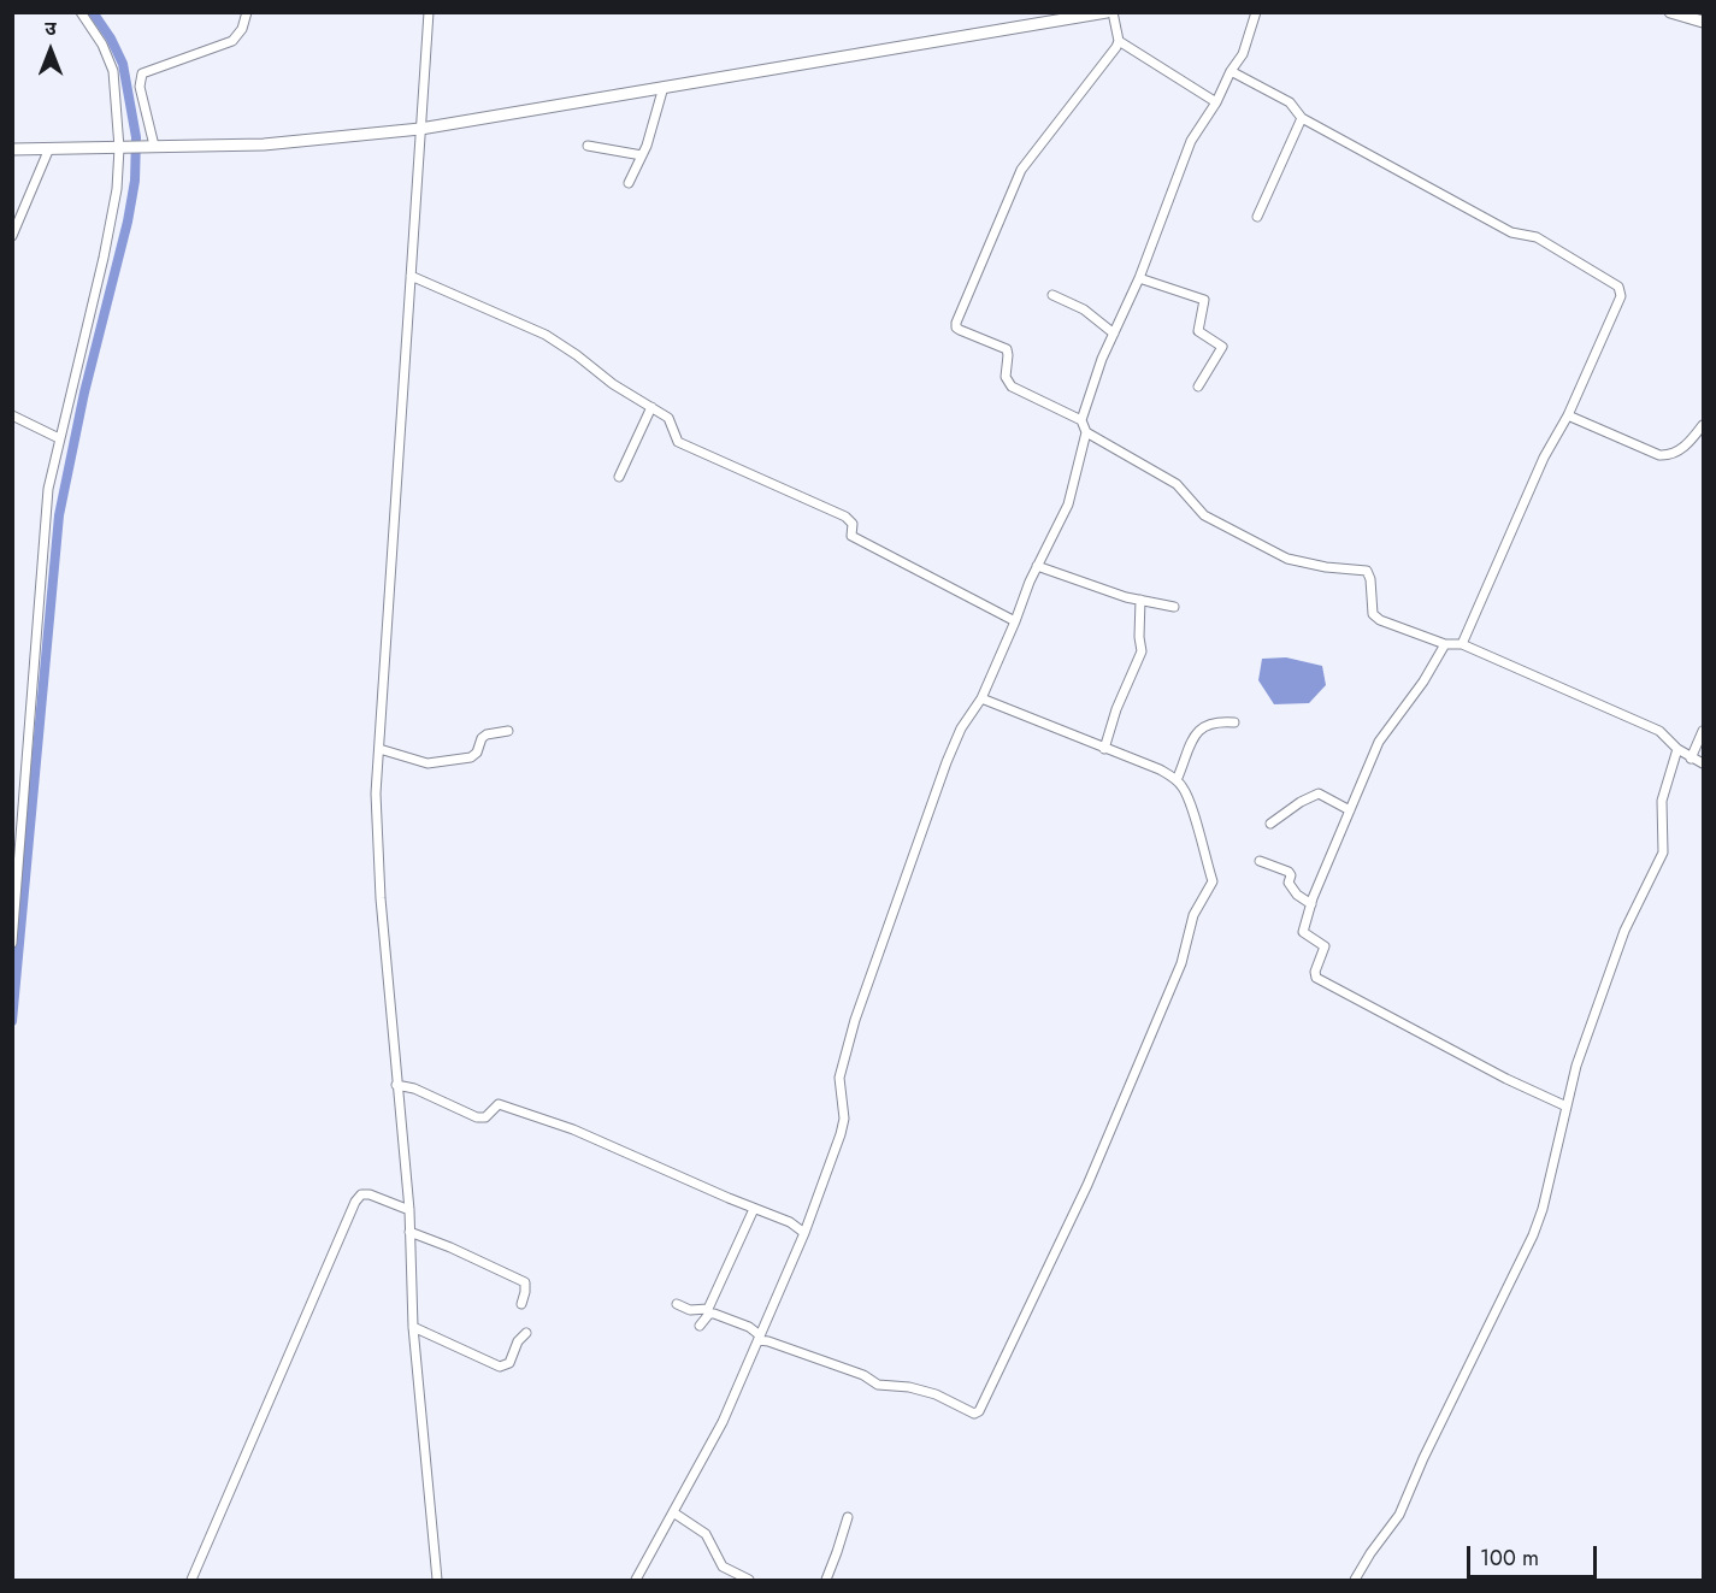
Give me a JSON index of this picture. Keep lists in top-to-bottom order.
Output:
{
  "scale_bar": "100 m",
  "north": "top"
}
